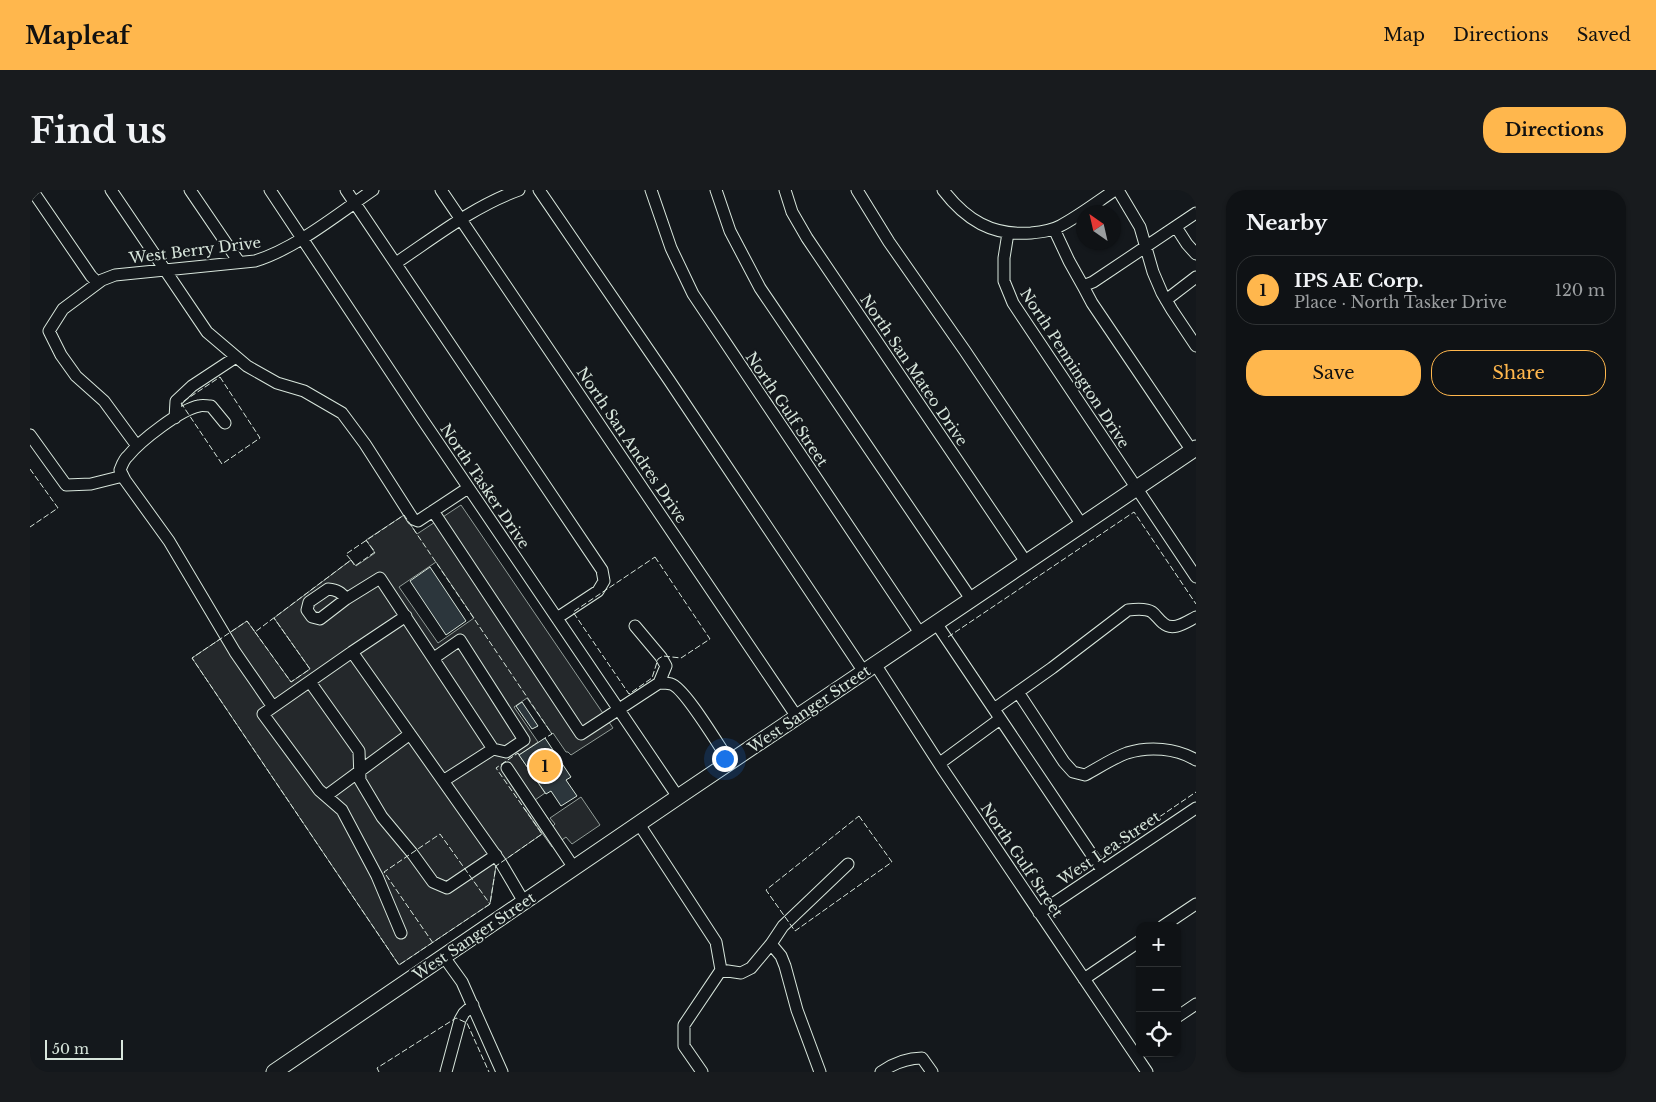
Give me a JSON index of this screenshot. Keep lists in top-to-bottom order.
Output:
{
  "streets": {
    "main road": ["West Sanger Street"],
    "street": [
      "West Berry Drive",
      "North Pennington Drive",
      "North San Mateo Drive",
      "North Gulf Street",
      "North San Andres Drive",
      "North Tasker Drive",
      "West Lea Street"
    ]
  },
  "crossings": [
    ["West Berry Drive", "North Tasker Drive"],
    ["North Pennington Drive", "West Sanger Street"],
    ["North San Mateo Drive", "West Sanger Street"],
    ["North Gulf Street", "West Sanger Street"],
    ["North Gulf Street", "West Lea Street"],
    ["North San Andres Drive", "West Sanger Street"],
    ["North Tasker Drive", "West Sanger Street"]
  ],
  "scale_bar": "50 m",
  "north": "top left",
  "page": {
    "header": "Mapleaf",
    "nav": ["Map", "Directions", "Saved"],
    "buttons": [
      "Directions",
      ["Save", "Share"]
    ],
    "title": "Find us",
    "heading": "Nearby",
    "list": [
      {
        "mark": "1",
        "name": "IPS AE Corp.",
        "note": "Place · North Tasker Drive",
        "value": "120 m"
      }
    ],
    "pins": "1",
    "map_buttons": ["+", "−"],
    "scale": "50 m"
  }
}
